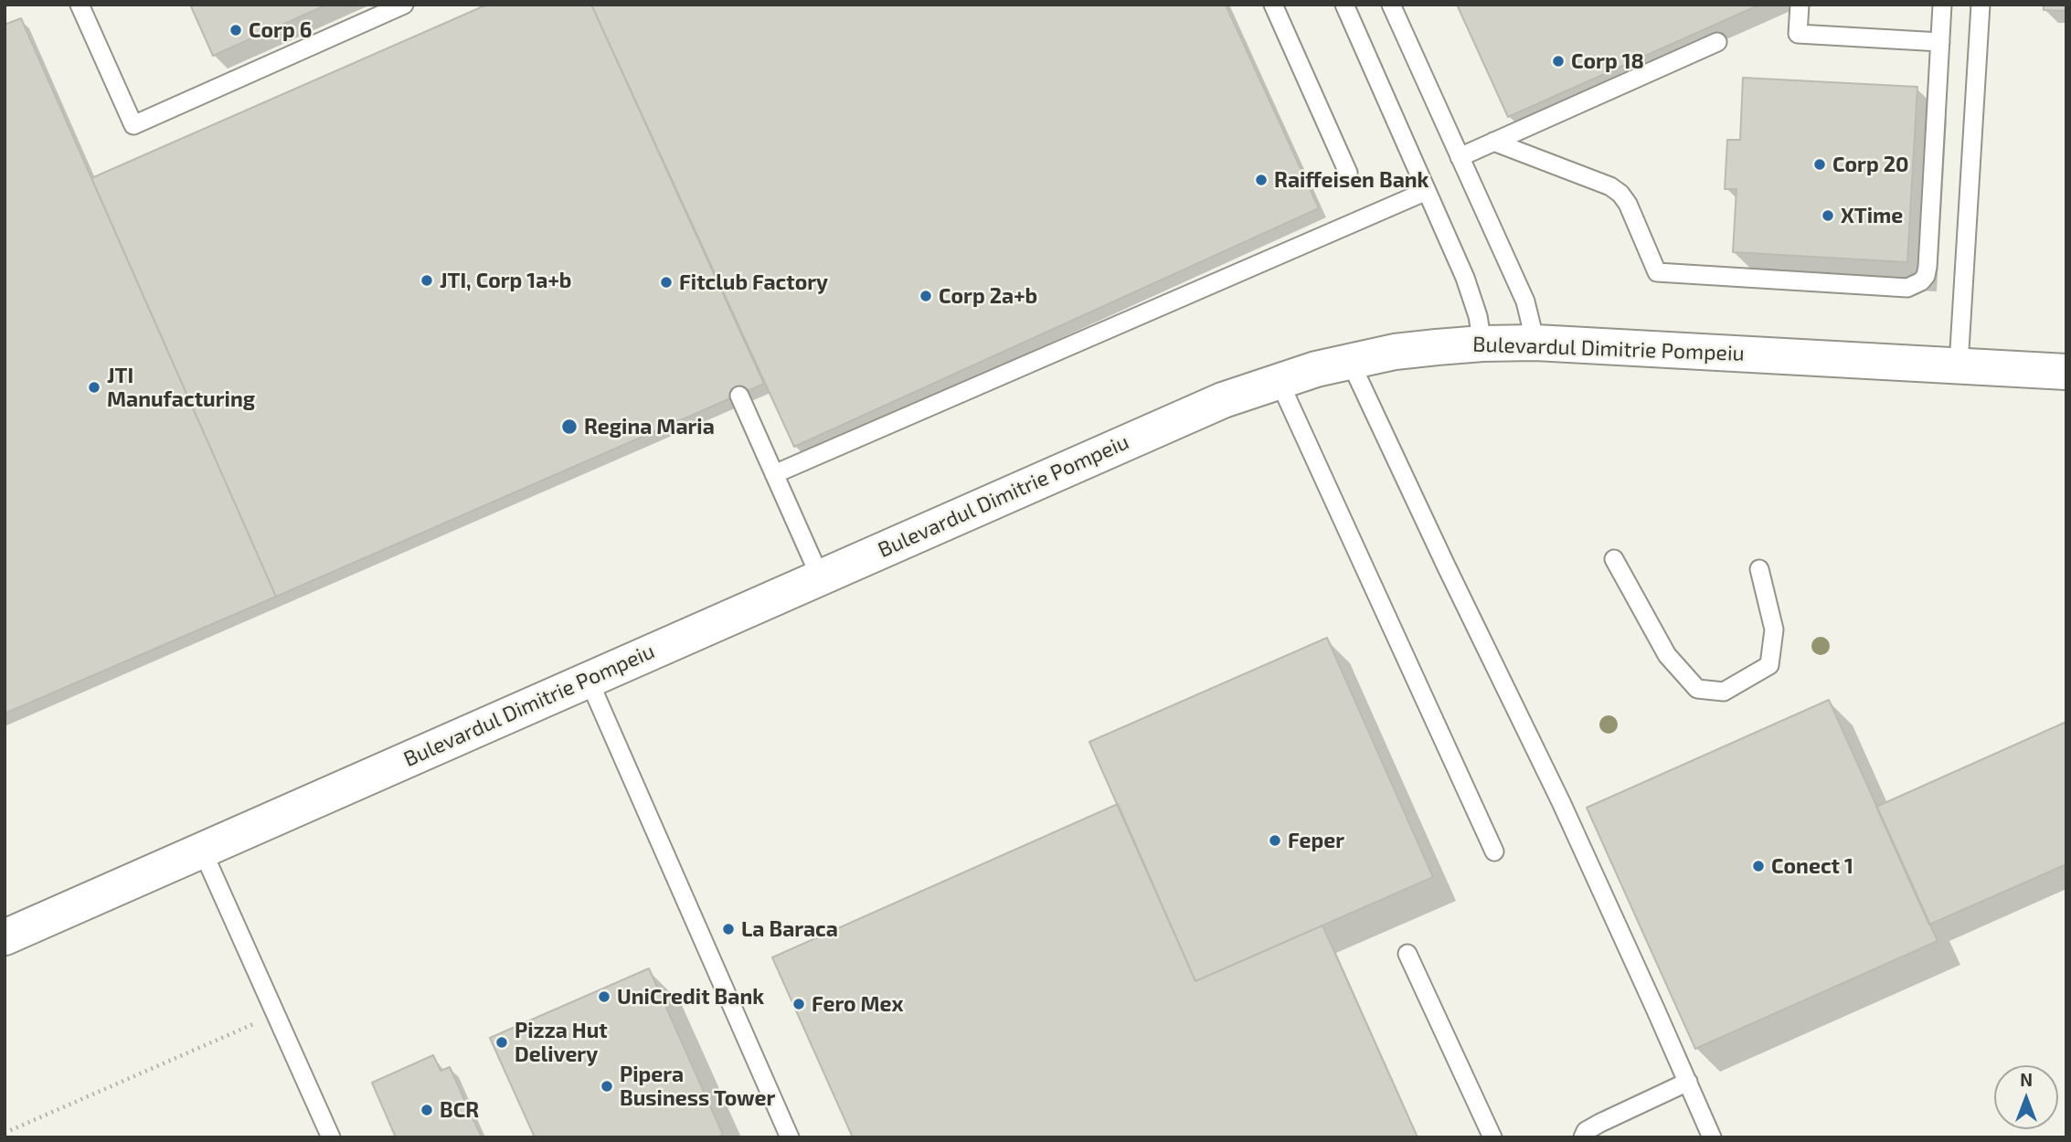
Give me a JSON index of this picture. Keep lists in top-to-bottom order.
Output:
{
  "streets": {
    "street": ["Bulevardul Dimitrie Pompeiu"]
  },
  "places": [
    "Corp 6",
    "Corp 18",
    "Corp 20",
    "Raiffeisen Bank",
    "XTime",
    "JTI, Corp 1a+b",
    "Fitclub Factory",
    "Corp 2a+b",
    "JTI Manufacturing",
    "Regina Maria",
    "Feper",
    "Conect 1",
    "La Baraca",
    "UniCredit Bank",
    "Fero Mex",
    "Pizza Hut Delivery",
    "Pipera Business Tower",
    "BCR"
  ],
  "north": "top"
}
